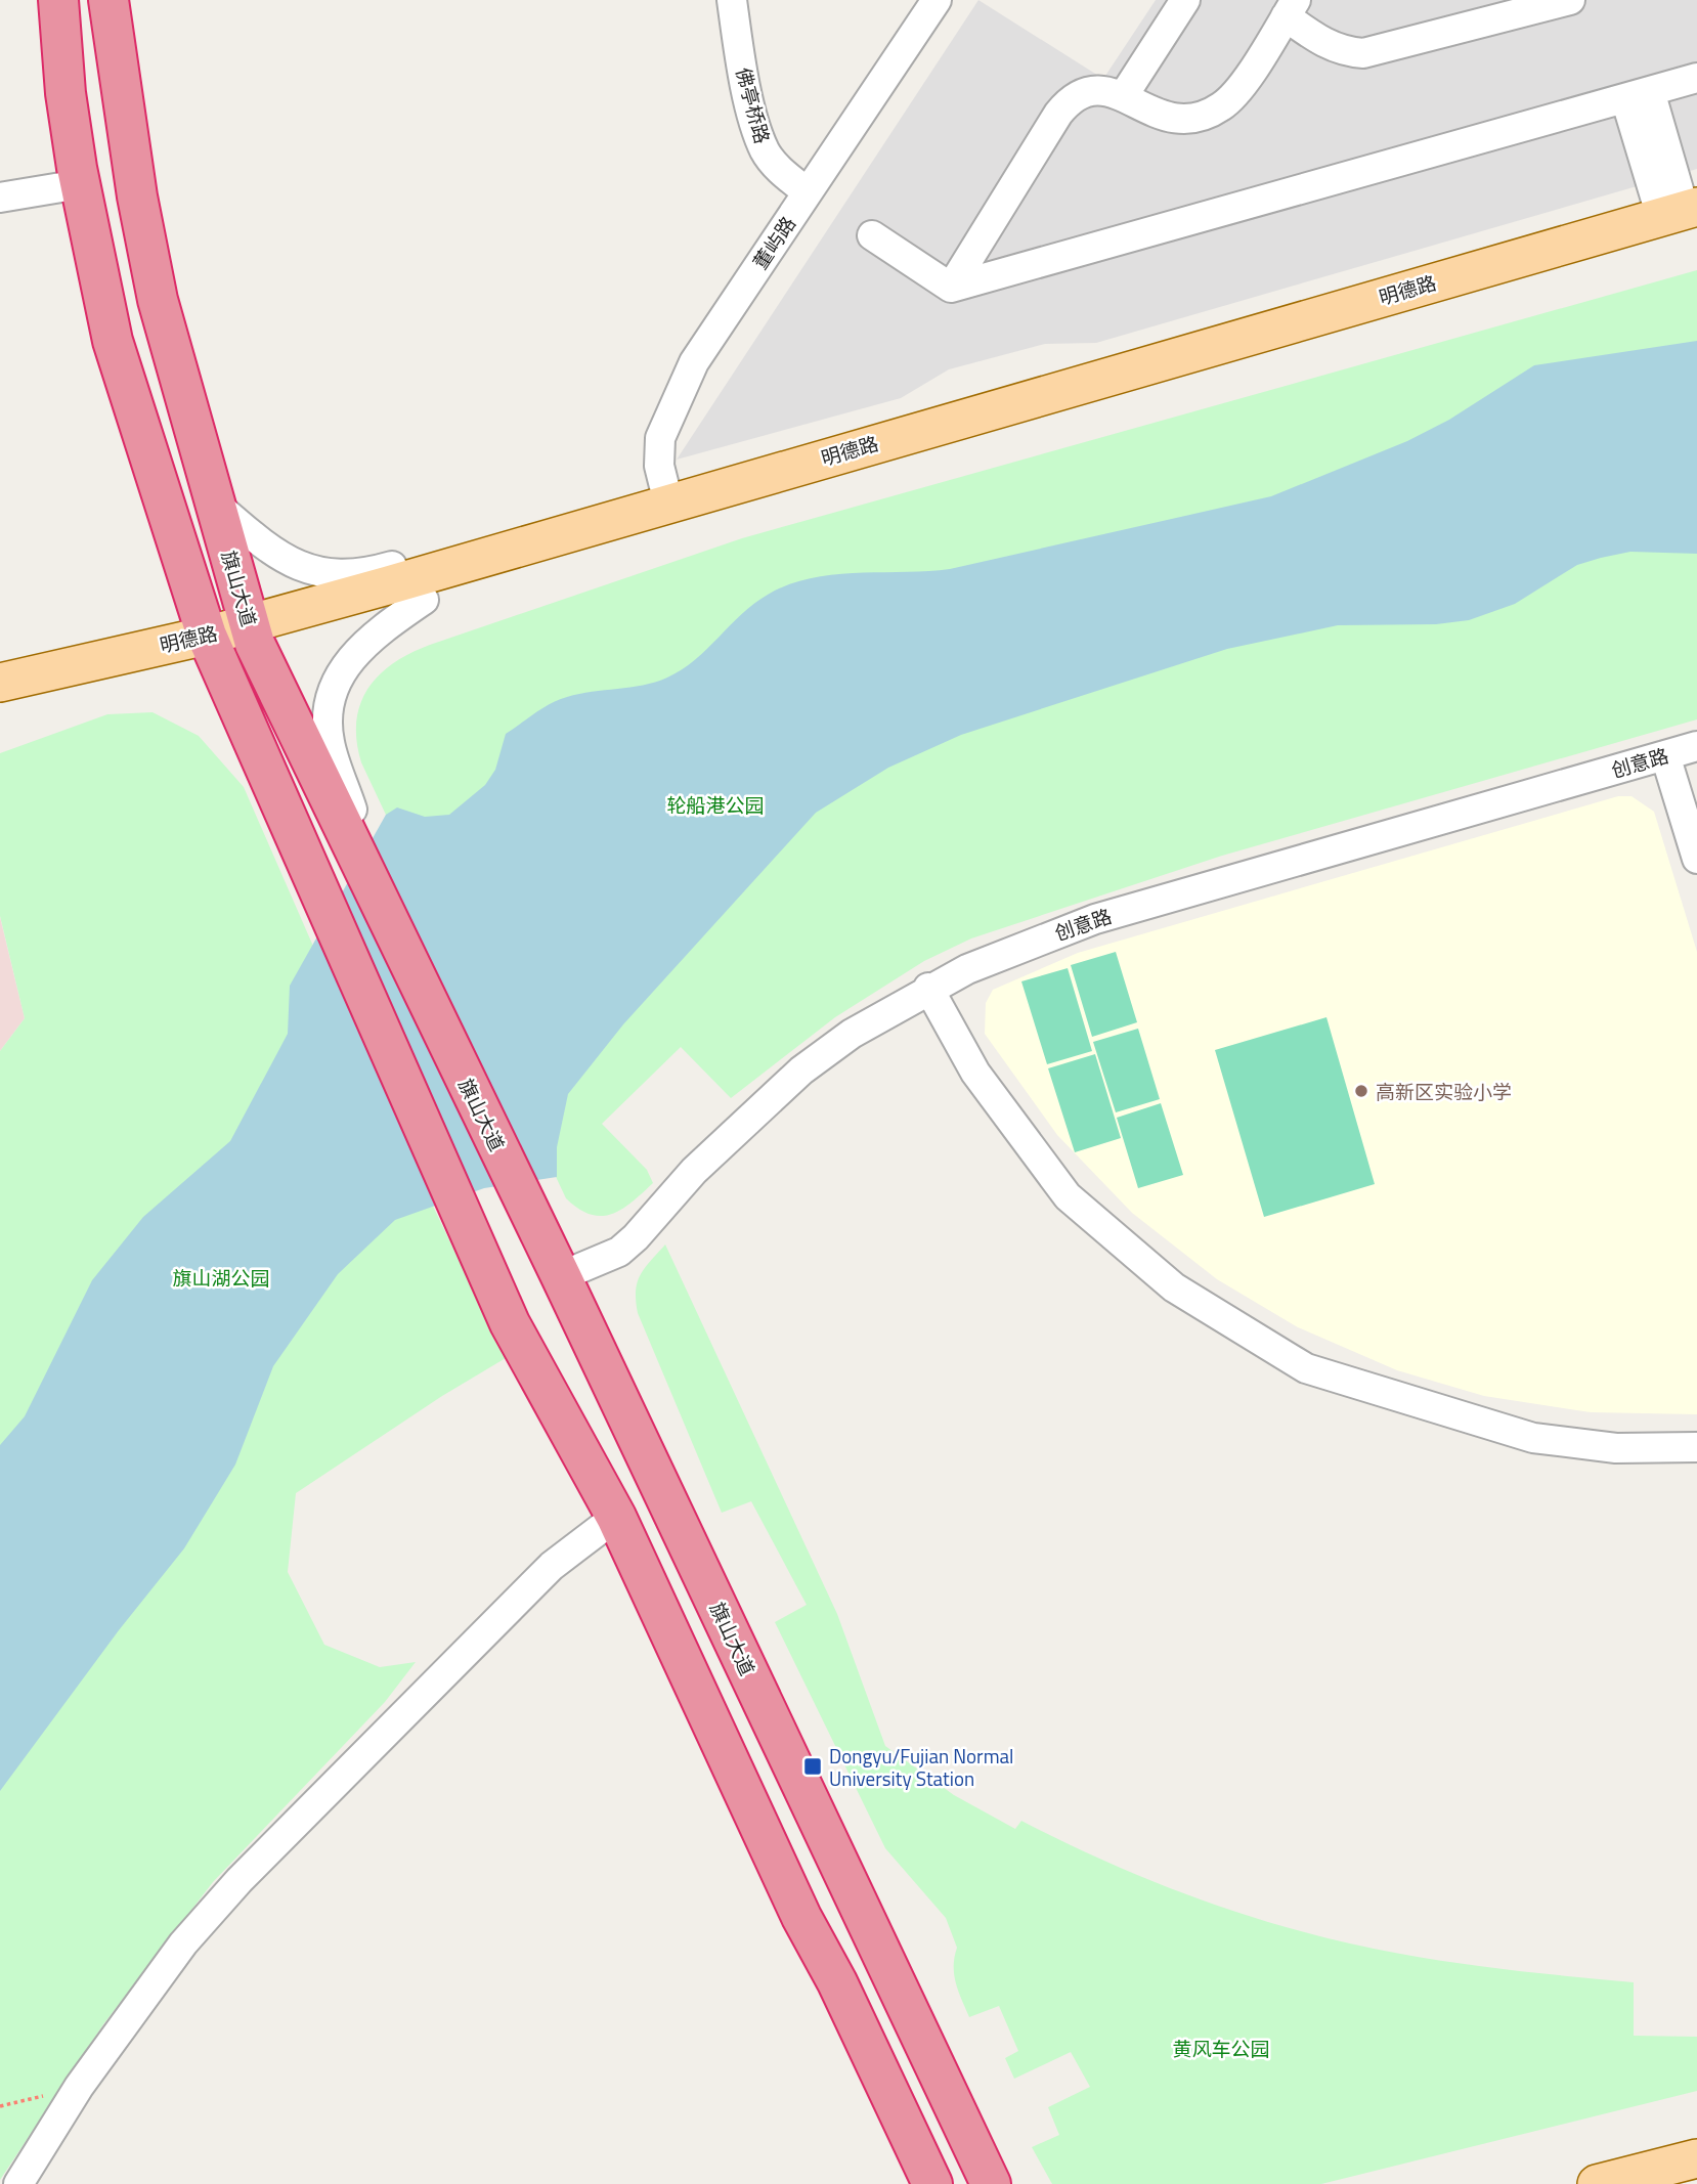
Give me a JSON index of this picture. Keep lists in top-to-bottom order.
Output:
{
  "streets": {
    "highway": ["旗山大道"],
    "main road": ["明德路"],
    "street": ["佛亭桥路", "董屿路", "创意路"]
  },
  "crossings": [
    ["佛亭桥路", "董屿路"],
    ["董屿路", "明德路"],
    ["明德路", "旗山大道"],
    ["旗山大道", "创意路"]
  ],
  "parks": ["轮船港公园", "旗山湖公园", "黄风车公园"],
  "places": {
    "other": ["高新区实验小学"],
    "transit": ["Dongyu/Fujian Normal University Station"]
  }
}
